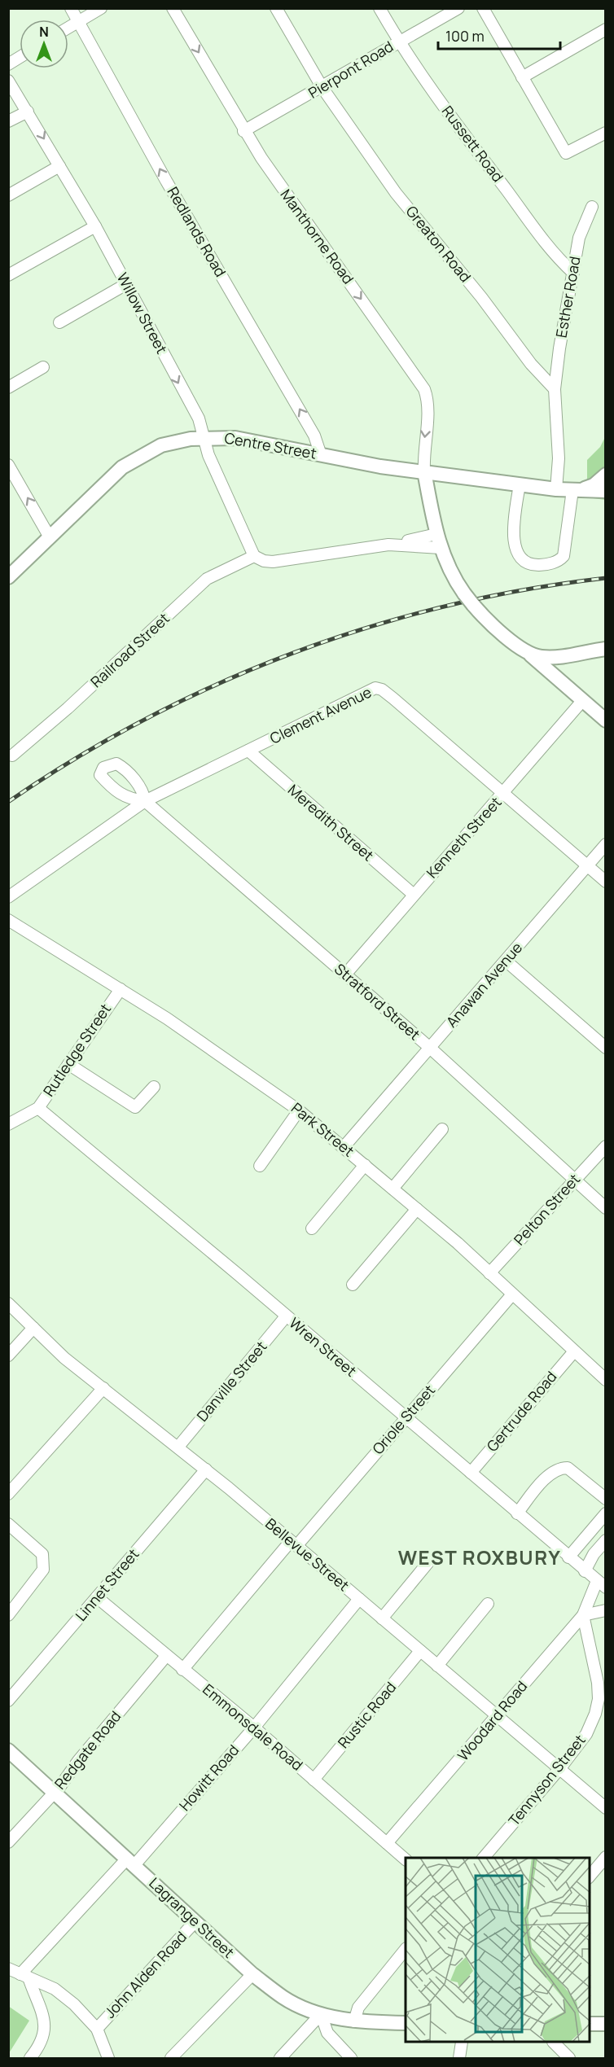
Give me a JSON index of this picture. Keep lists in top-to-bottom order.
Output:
{
  "streets": {
    "main road": ["Centre Street", "Lagrange Street"],
    "street": [
      "Pierpont Road",
      "Russett Road",
      "Redlands Road",
      "Manthorne Road",
      "Greaton Road",
      "Esther Road",
      "Willow Street",
      "Railroad Street",
      "Clement Avenue",
      "Meredith Street",
      "Kenneth Street",
      "Anawan Avenue",
      "Stratford Street",
      "Rutledge Street",
      "Park Street",
      "Pelton Street",
      "Wren Street",
      "Danville Street",
      "Gertrude Road",
      "Oriole Street",
      "Bellevue Street",
      "Linnet Street",
      "Rustic Road",
      "Woodard Road",
      "Emmonsdale Road",
      "Redgate Road",
      "Howitt Road",
      "Tennyson Street",
      "John Alden Road"
    ]
  },
  "crossings": [
    ["Pierpont Road", "Russett Road"],
    ["Pierpont Road", "Manthorne Road"],
    ["Pierpont Road", "Greaton Road"],
    ["Russett Road", "Esther Road"],
    ["Redlands Road", "Centre Street"],
    ["Manthorne Road", "Centre Street"],
    ["Greaton Road", "Esther Road"],
    ["Willow Street", "Centre Street"],
    ["Willow Street", "Railroad Street"],
    ["Clement Avenue", "Meredith Street"],
    ["Clement Avenue", "Kenneth Street"],
    ["Clement Avenue", "Anawan Avenue"],
    ["Clement Avenue", "Stratford Street"],
    ["Meredith Street", "Kenneth Street"],
    ["Kenneth Street", "Stratford Street"],
    ["Anawan Avenue", "Stratford Street"],
    ["Anawan Avenue", "Park Street"],
    ["Stratford Street", "Pelton Street"],
    ["Rutledge Street", "Park Street"],
    ["Rutledge Street", "Wren Street"],
    ["Park Street", "Pelton Street"],
    ["Park Street", "Gertrude Road"],
    ["Park Street", "Oriole Street"],
    ["Wren Street", "Danville Street"],
    ["Wren Street", "Gertrude Road"],
    ["Wren Street", "Oriole Street"],
    ["Danville Street", "Bellevue Street"],
    ["Oriole Street", "Bellevue Street"],
    ["Oriole Street", "Emmonsdale Road"],
    ["Bellevue Street", "Linnet Street"],
    ["Bellevue Street", "Rustic Road"],
    ["Bellevue Street", "Woodard Road"],
    ["Bellevue Street", "Howitt Road"],
    ["Bellevue Street", "Tennyson Street"],
    ["Linnet Street", "Emmonsdale Road"],
    ["Rustic Road", "Emmonsdale Road"],
    ["Woodard Road", "Emmonsdale Road"],
    ["Woodard Road", "Tennyson Street"],
    ["Emmonsdale Road", "Redgate Road"],
    ["Emmonsdale Road", "Howitt Road"],
    ["Redgate Road", "Lagrange Street"],
    ["Howitt Road", "Lagrange Street"],
    ["Lagrange Street", "John Alden Road"]
  ],
  "one_way": ["Redlands Road", "Manthorne Road", "Willow Street"],
  "districts": ["WEST ROXBURY"],
  "scale_bar": "100 m",
  "north": "top"
}
